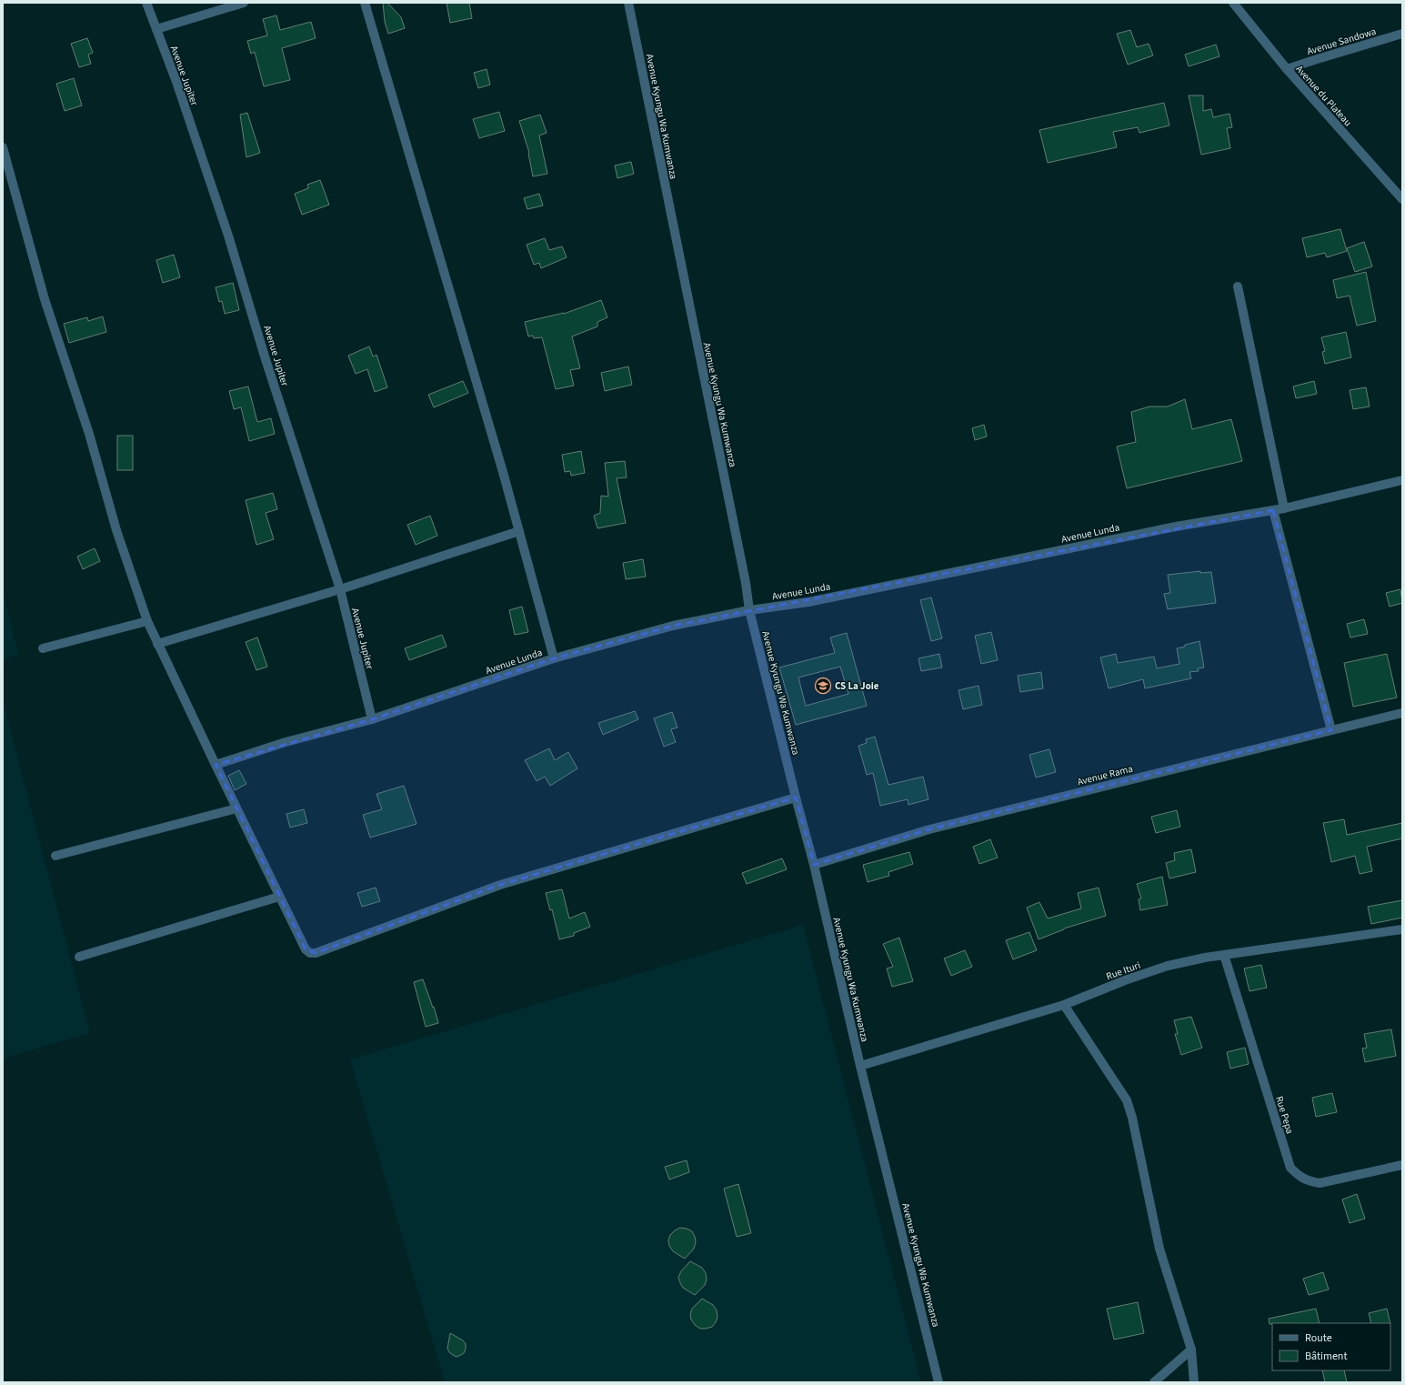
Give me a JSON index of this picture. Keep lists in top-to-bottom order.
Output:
{
  "streets": {
    "street": [
      "Avenue Sandowa",
      "Avenue Jupiter",
      "Avenue du Plateau",
      "Avenue Kyungu Wa Kumwanza",
      "Avenue Lunda",
      "Avenue Rama",
      "Rue Ituri",
      "Rue Pepa"
    ]
  },
  "crossings": [
    ["Avenue Sandowa", "Avenue du Plateau"],
    ["Avenue Jupiter", "Avenue Lunda"],
    ["Avenue Kyungu Wa Kumwanza", "Avenue Lunda"],
    ["Avenue Kyungu Wa Kumwanza", "Avenue Rama"],
    ["Avenue Kyungu Wa Kumwanza", "Rue Ituri"],
    ["Rue Ituri", "Rue Pepa"]
  ],
  "places": {
    "school or university": ["CS La Joie"]
  },
  "legend": ["Route", "Bâtiment"]
}
